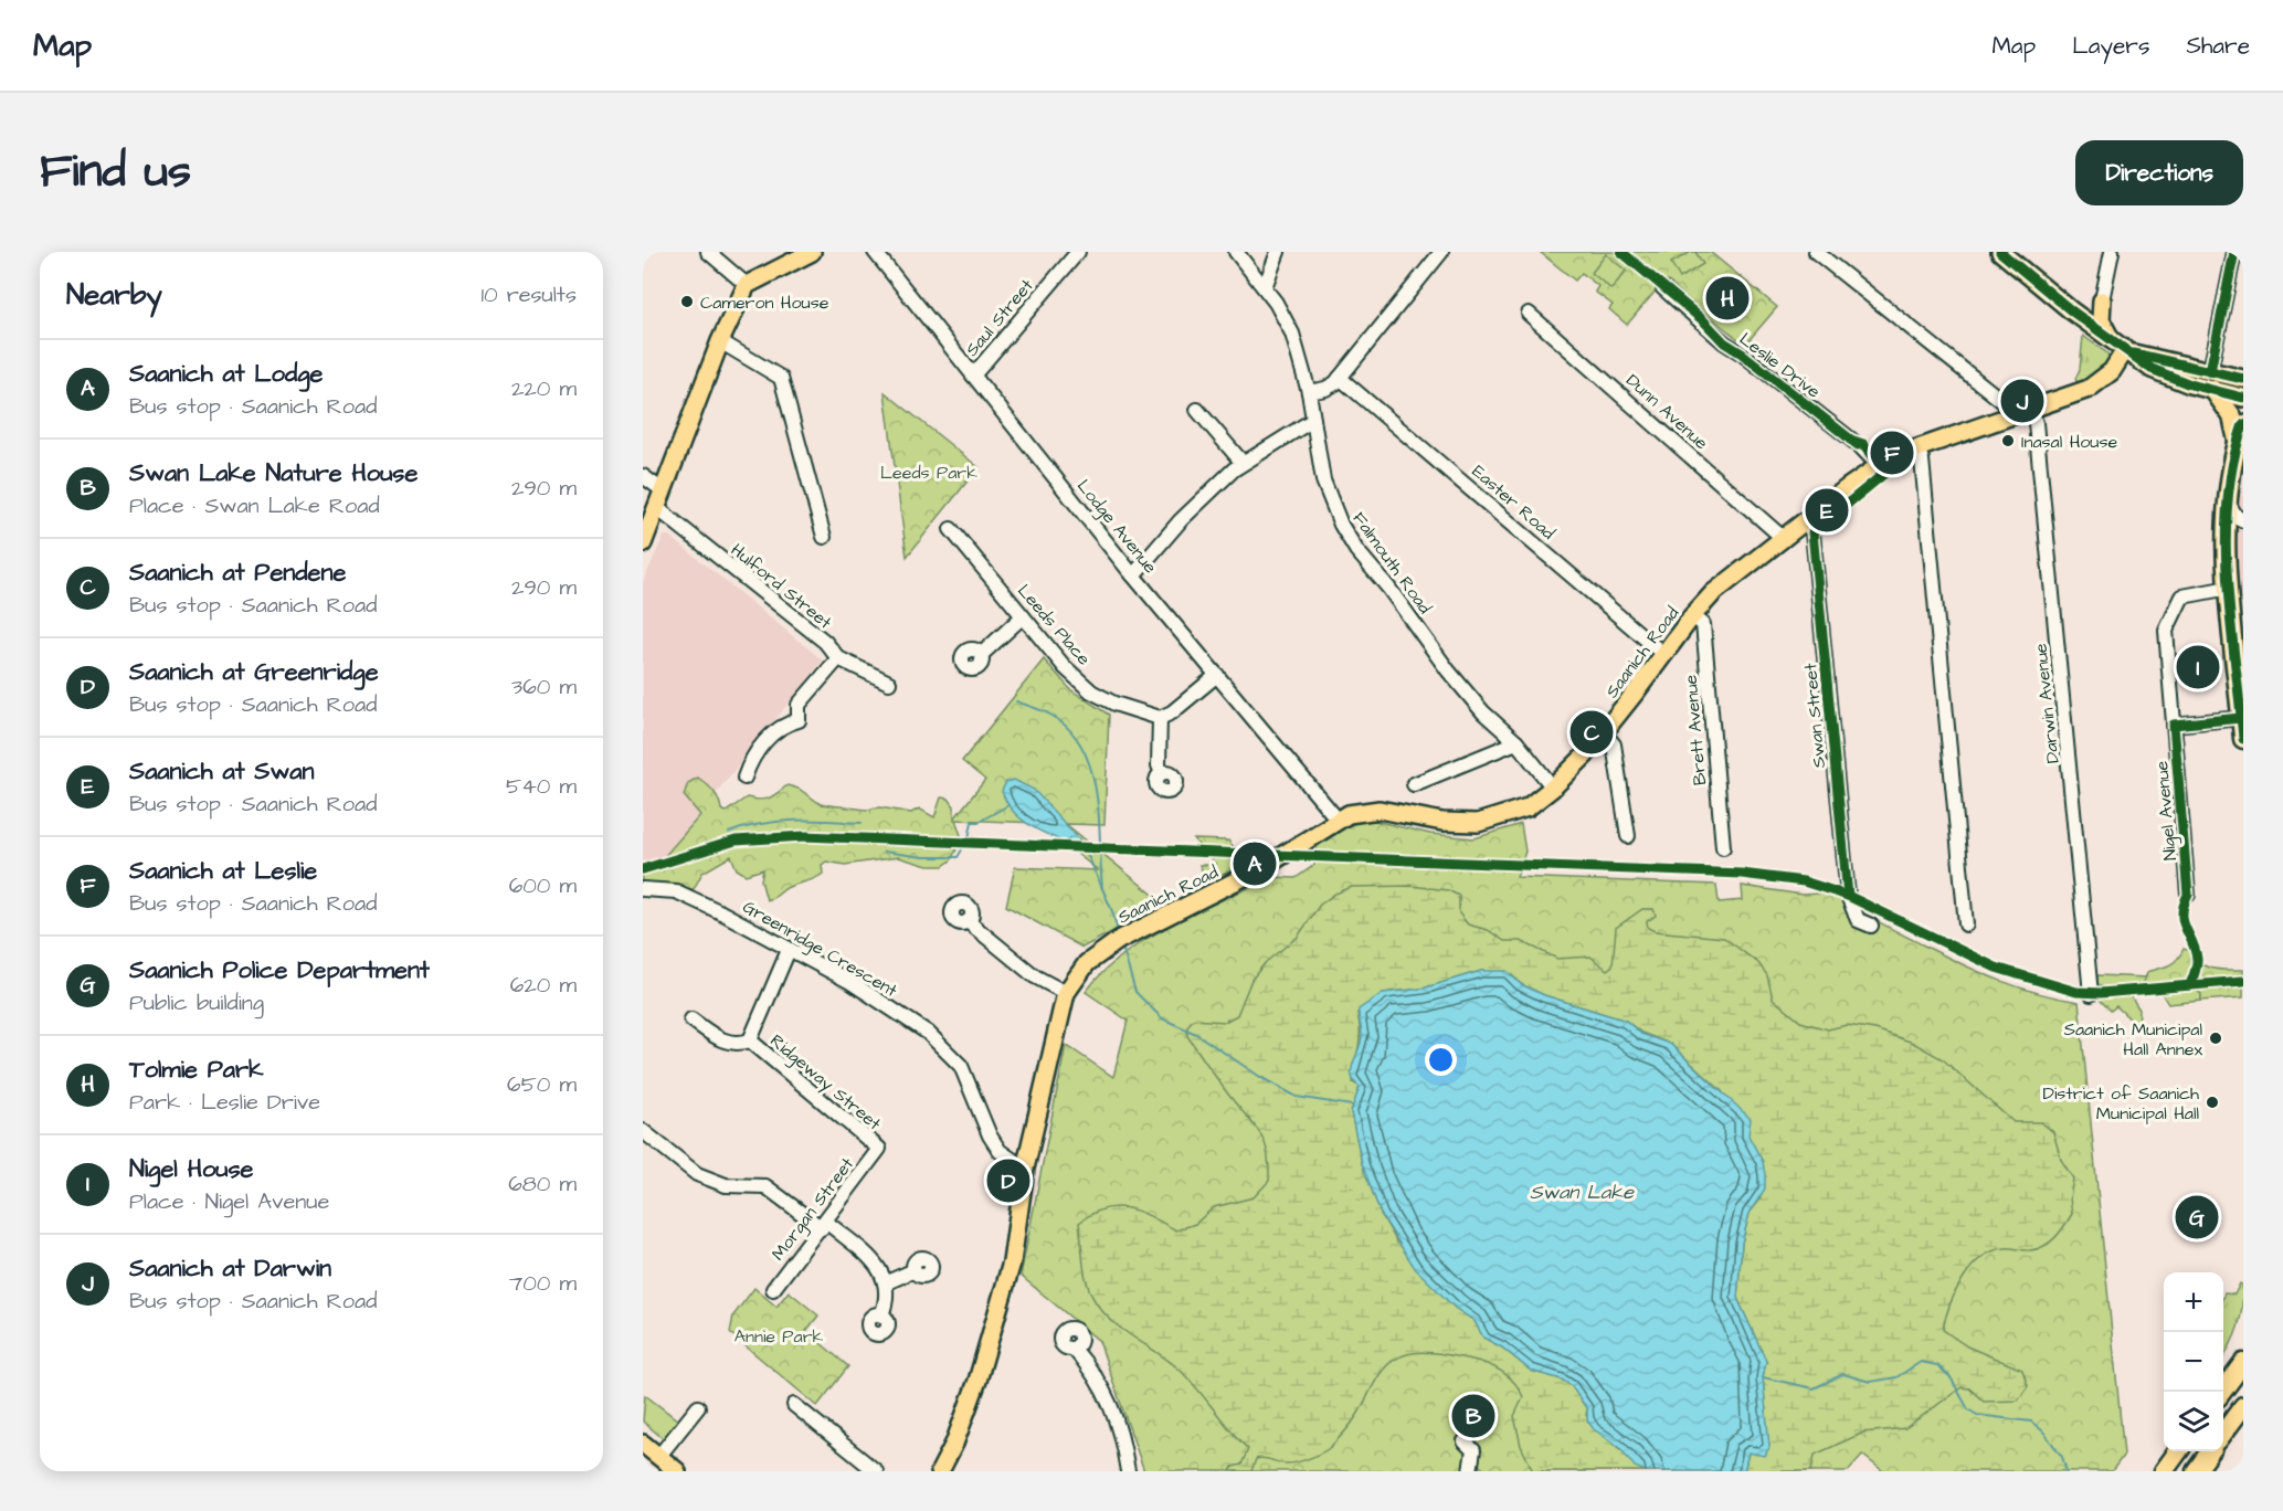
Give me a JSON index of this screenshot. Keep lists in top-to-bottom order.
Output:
{
  "streets": {
    "main road": ["Saanich Road"],
    "street": [
      "Saul Street",
      "Leslie Drive",
      "Dunn Avenue",
      "Easter Road",
      "Lodge Avenue",
      "Falmouth Road",
      "Hulford Street",
      "Leeds Place",
      "Darwin Avenue",
      "Swan Street",
      "Brett Avenue",
      "Nigel Avenue",
      "Greenridge Crescent",
      "Ridgeway Street",
      "Morgan Street"
    ]
  },
  "crossings": [
    ["Saul Street", "Lodge Avenue"],
    ["Leslie Drive", "Saanich Road"],
    ["Dunn Avenue", "Saanich Road"],
    ["Easter Road", "Saanich Road"],
    ["Lodge Avenue", "Saanich Road"],
    ["Falmouth Road", "Saanich Road"],
    ["Saanich Road", "Darwin Avenue"],
    ["Saanich Road", "Swan Street"],
    ["Saanich Road", "Brett Avenue"],
    ["Saanich Road", "Greenridge Crescent"],
    ["Ridgeway Street", "Morgan Street"]
  ],
  "water": ["Swan Lake"],
  "parks": ["Leeds Park", "Annie Park"],
  "places": [
    "Cameron House",
    "Inasal House",
    "Saanich Municipal Hall Annex",
    "District of Saanich Municipal Hall"
  ],
  "page": {
    "header": "Map",
    "nav": ["Map", "Layers", "Share"],
    "title": "Find us",
    "buttons": "Directions",
    "heading": ["Nearby", "10 results"],
    "pins": [
      "H",
      "J",
      "F",
      "E",
      "I",
      "C",
      "A",
      "D",
      "G",
      "B"
    ],
    "list": [
      {
        "mark": "A",
        "name": "Saanich at Lodge",
        "note": "Bus stop · Saanich Road",
        "value": "220 m"
      },
      {
        "mark": "B",
        "name": "Swan Lake Nature House",
        "note": "Place · Swan Lake Road",
        "value": "290 m"
      },
      {
        "mark": "C",
        "name": "Saanich at Pendene",
        "note": "Bus stop · Saanich Road",
        "value": "290 m"
      },
      {
        "mark": "D",
        "name": "Saanich at Greenridge",
        "note": "Bus stop · Saanich Road",
        "value": "360 m"
      },
      {
        "mark": "E",
        "name": "Saanich at Swan",
        "note": "Bus stop · Saanich Road",
        "value": "540 m"
      },
      {
        "mark": "F",
        "name": "Saanich at Leslie",
        "note": "Bus stop · Saanich Road",
        "value": "600 m"
      },
      {
        "mark": "G",
        "name": "Saanich Police Department",
        "note": "Public building",
        "value": "620 m"
      },
      {
        "mark": "H",
        "name": "Tolmie Park",
        "note": "Park · Leslie Drive",
        "value": "650 m"
      },
      {
        "mark": "I",
        "name": "Nigel House",
        "note": "Place · Nigel Avenue",
        "value": "680 m"
      },
      {
        "mark": "J",
        "name": "Saanich at Darwin",
        "note": "Bus stop · Saanich Road",
        "value": "700 m"
      }
    ],
    "map_buttons": ["+", "−"]
  }
}
